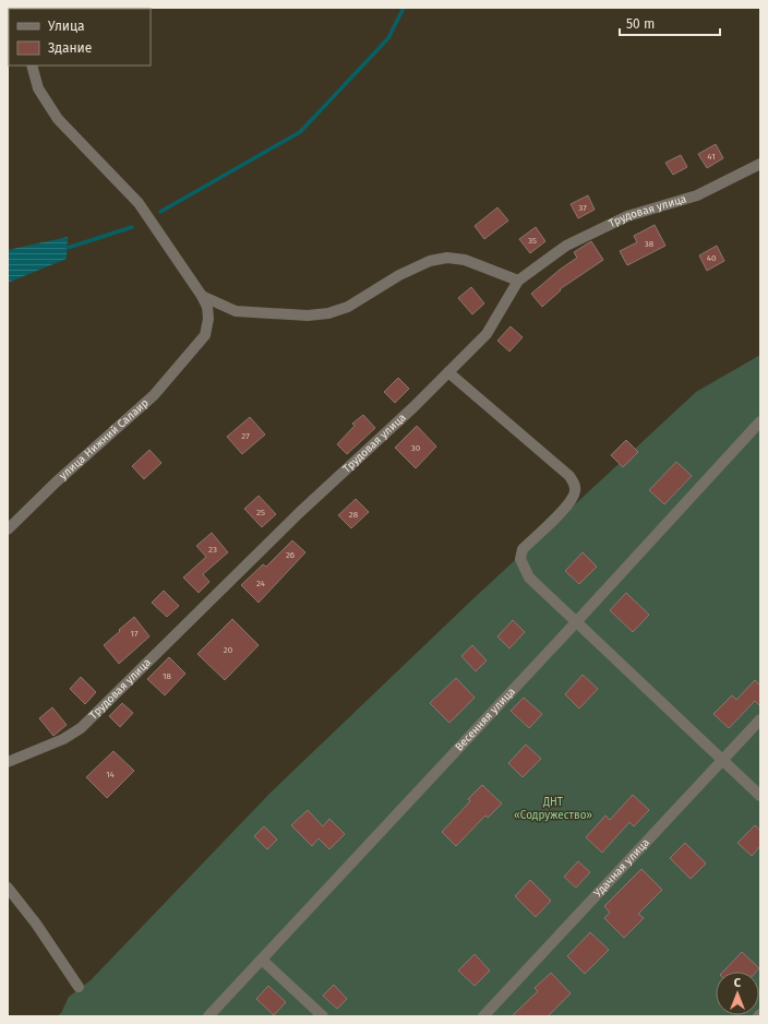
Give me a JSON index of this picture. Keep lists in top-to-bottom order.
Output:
{
  "streets": {
    "street": [
      "Трудовая улица",
      "улица Нижний Салаир",
      "Весенняя улица",
      "Удачная улица"
    ]
  },
  "parks": ["ДНТ «Содружество»"],
  "house_numbers": [
    "41",
    "37",
    "35",
    "38",
    "40",
    "27",
    "30",
    "25",
    "28",
    "23",
    "26",
    "24",
    "17",
    "20",
    "18",
    "14"
  ],
  "legend": ["Улица", "Здание"],
  "scale_bar": "50 m",
  "north": "top"
}
